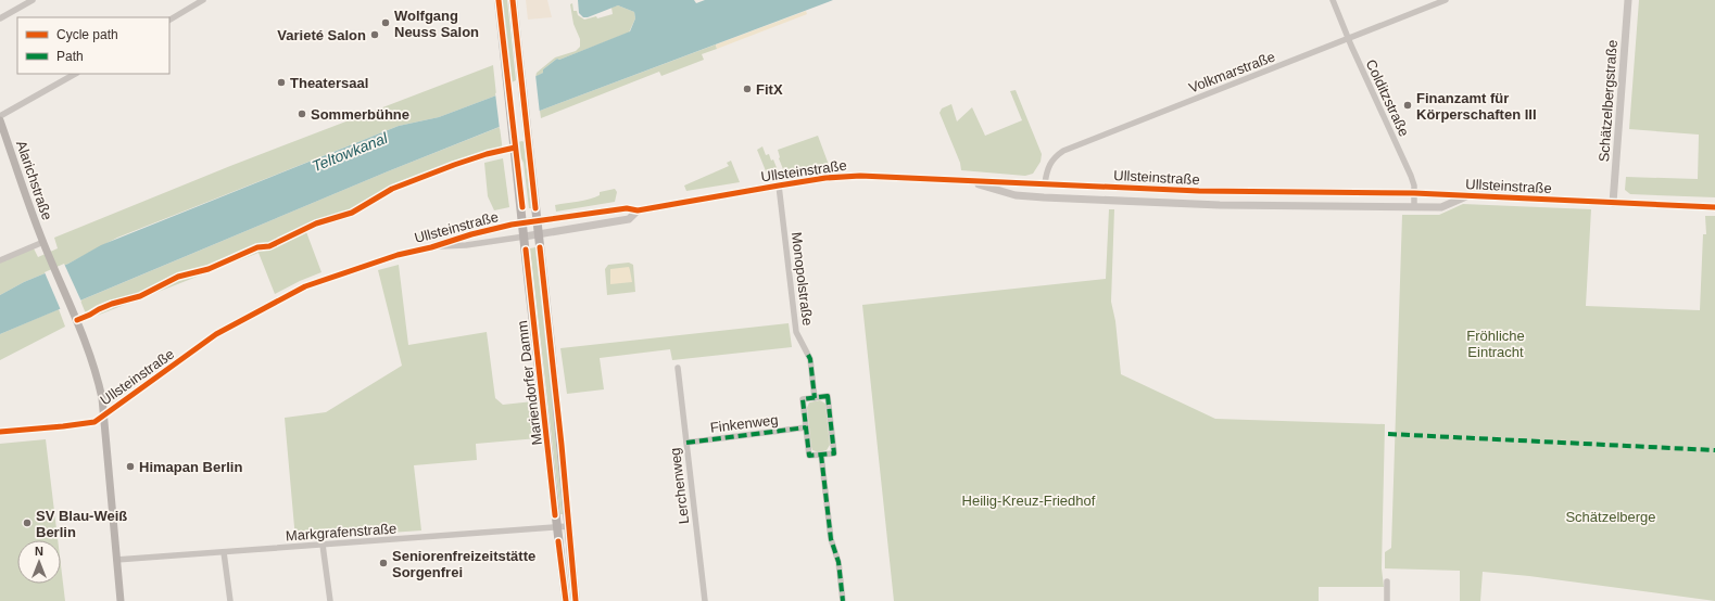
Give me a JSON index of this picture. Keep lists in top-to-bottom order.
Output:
{
  "streets": {
    "main road": ["Alarichstraße", "Mariendorfer Damm"],
    "street": [
      "Volkmarstraße",
      "Colditzstraße",
      "Schätzelbergstraße",
      "Ullsteinstraße",
      "Monopolstraße",
      "Finkenweg",
      "Lerchenweg",
      "Markgrafenstraße"
    ]
  },
  "crossings": [
    ["Volkmarstraße", "Colditzstraße"],
    ["Volkmarstraße", "Ullsteinstraße"],
    ["Colditzstraße", "Ullsteinstraße"],
    ["Schätzelbergstraße", "Ullsteinstraße"],
    ["Ullsteinstraße", "Alarichstraße"],
    ["Ullsteinstraße", "Monopolstraße"],
    ["Ullsteinstraße", "Mariendorfer Damm"],
    ["Alarichstraße", "Markgrafenstraße"],
    ["Mariendorfer Damm", "Markgrafenstraße"],
    ["Finkenweg", "Lerchenweg"]
  ],
  "water": ["Teltowkanal"],
  "parks": ["Fröhliche Eintracht", "Heilig-Kreuz-Friedhof", "Schätzelberge"],
  "places": [
    "Wolfgang Neuss Salon",
    "Varieté Salon",
    "Theatersaal",
    "FitX",
    "Finanzamt für Körperschaften III",
    "Sommerbühne",
    "Himapan Berlin",
    "SV Blau-Weiß Berlin",
    "Seniorenfreizeitstätte Sorgenfrei"
  ],
  "legend": ["Cycle path", "Path"],
  "north": "top"
}
